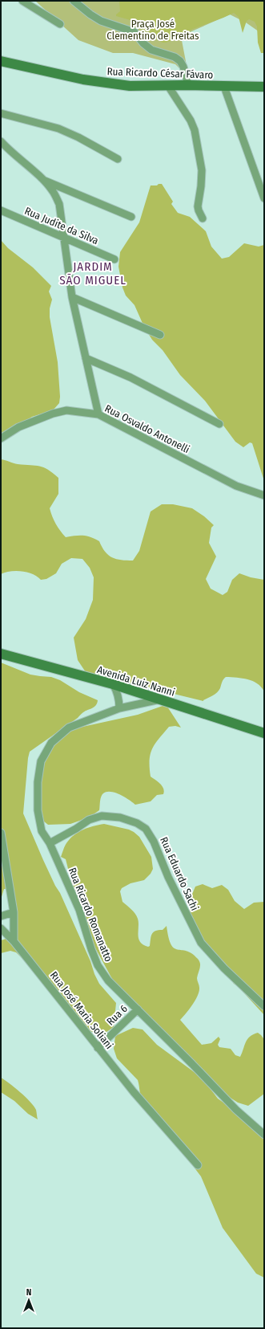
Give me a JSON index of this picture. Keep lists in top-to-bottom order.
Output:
{
  "streets": {
    "street": [
      "Rua Ricardo César Fávaro",
      "Rua Judite da Silva",
      "Rua Osvaldo Antonelli",
      "Avenida Luiz Nanni",
      "Rua Eduardo Sachi",
      "Rua Ricardo Romanatto",
      "Rua José Maria Soliani",
      "Rua 6"
    ]
  },
  "crossings": [
    ["Avenida Luiz Nanni", "Rua Ricardo Romanatto"],
    ["Rua Eduardo Sachi", "Rua Ricardo Romanatto"],
    ["Rua Ricardo Romanatto", "Rua 6"],
    ["Rua José Maria Soliani", "Rua 6"]
  ],
  "districts": ["JARDIM SÃO MIGUEL"],
  "parks": ["Praça José Clementino de Freitas"],
  "north": "top"
}
